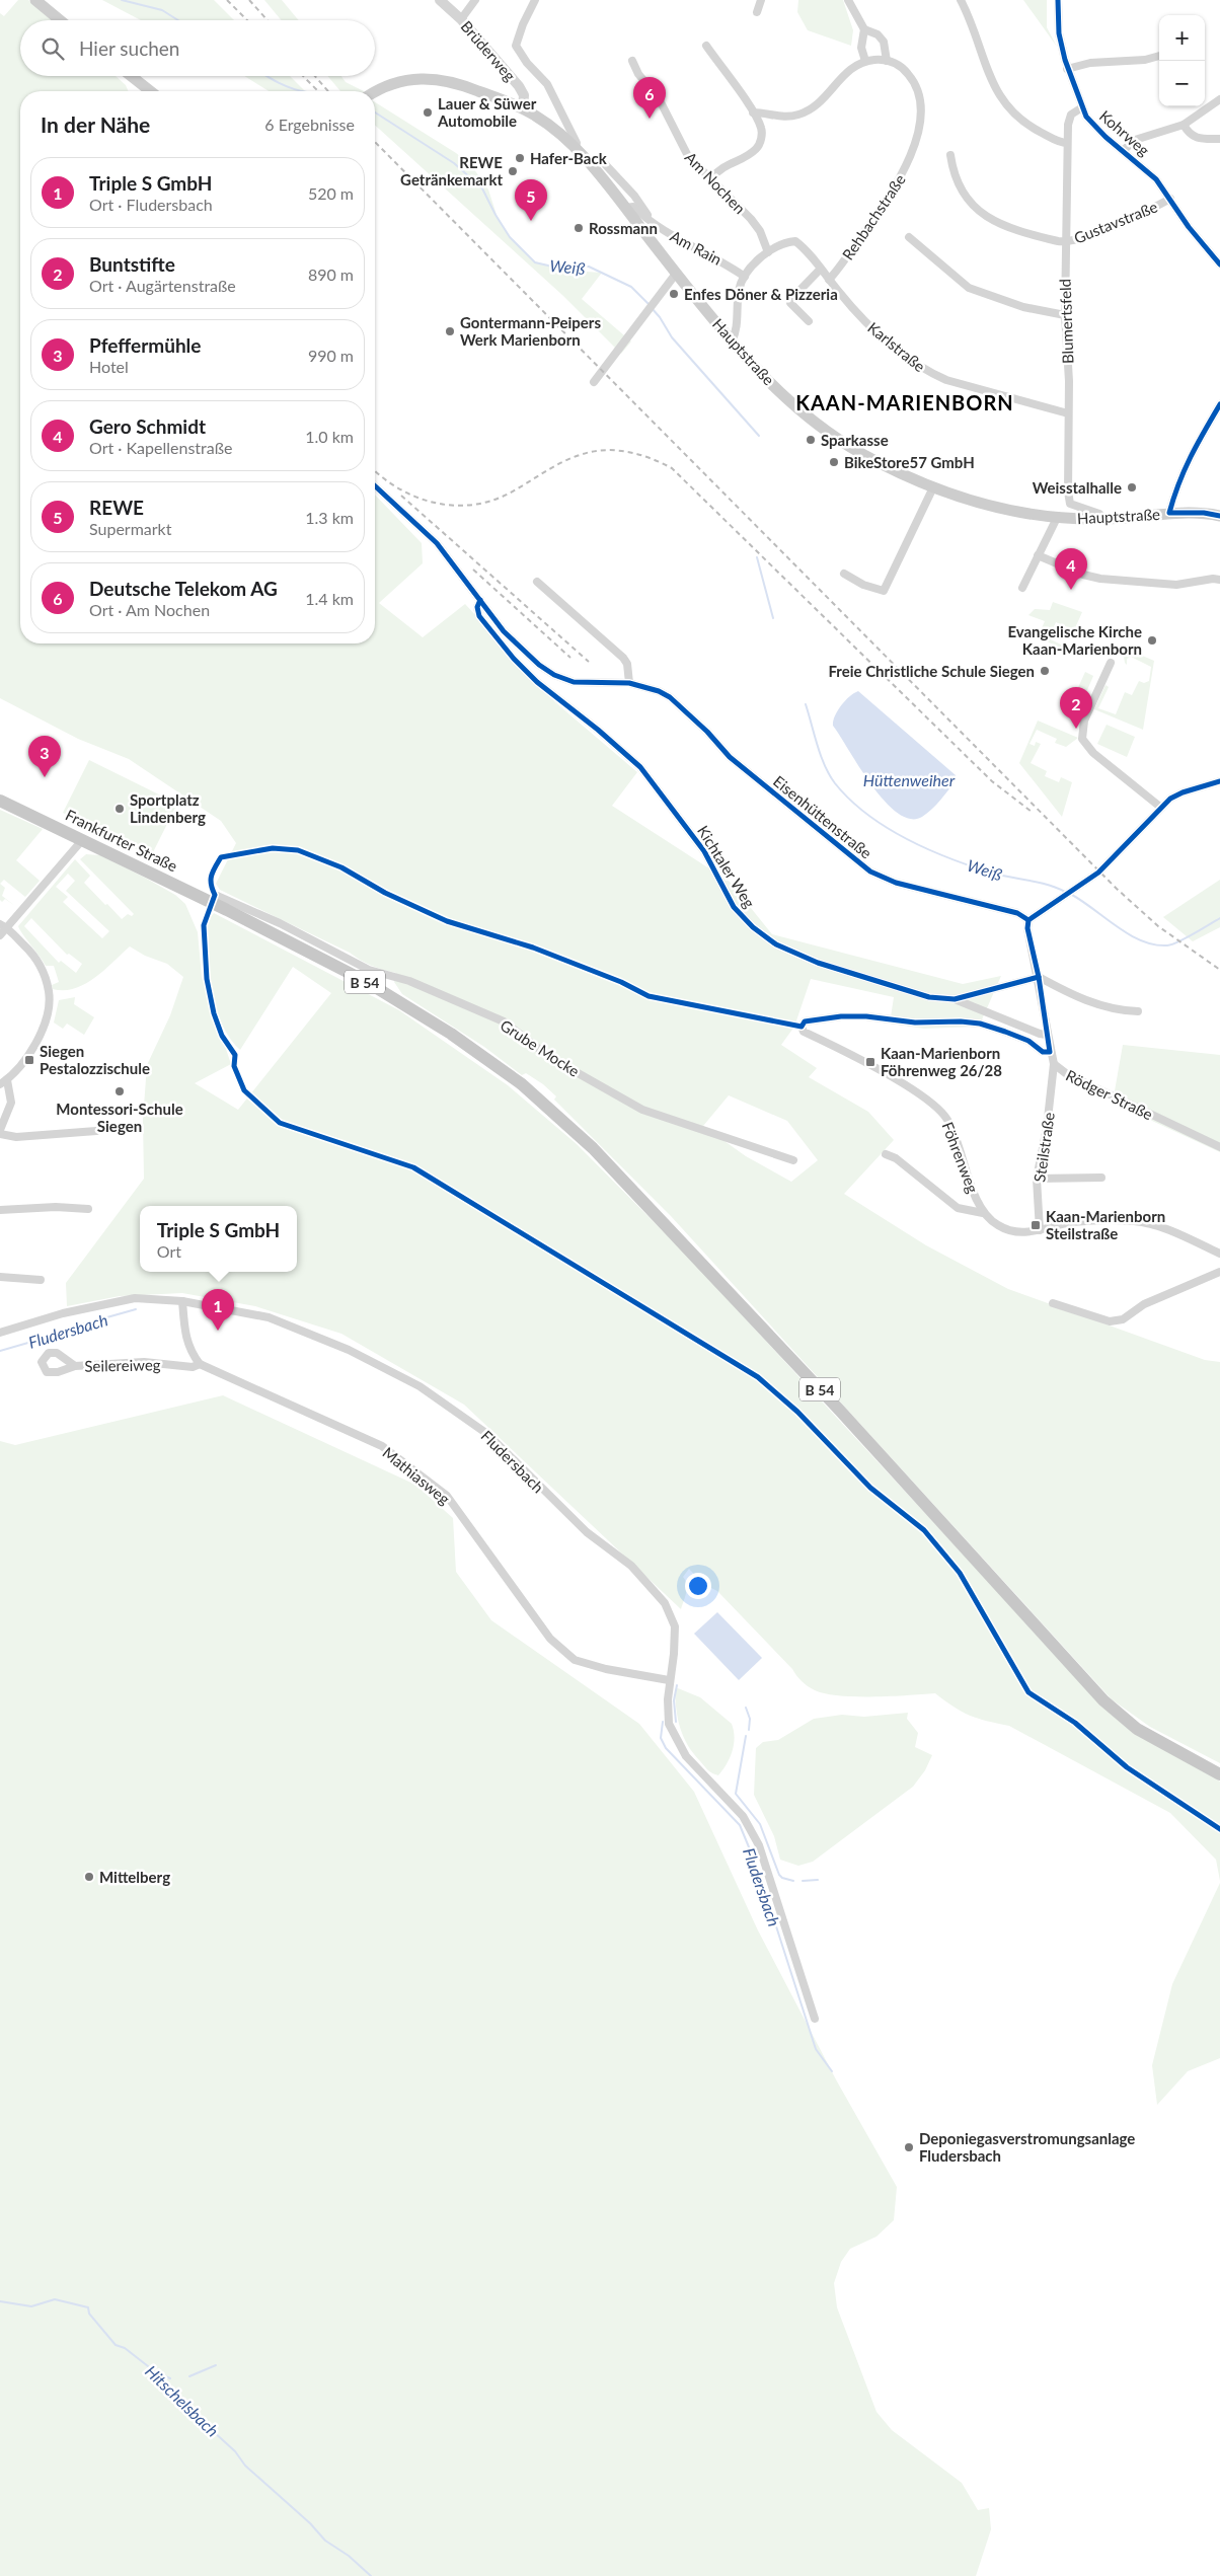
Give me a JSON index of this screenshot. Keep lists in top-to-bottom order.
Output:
{
  "streets": {
    "main road": ["Hauptstraße", "Frankfurter Straße", "B 54"],
    "street": [
      "Brüderweg",
      "Kohrweg",
      "Am Nochen",
      "Rehbachstraße",
      "Gustavstraße",
      "Am Rain",
      "Blumertsfeld",
      "Karlstraße",
      "Eisenhüttenstraße",
      "Kichtaler Weg",
      "Grube Mocke",
      "Rödger Straße",
      "Steilstraße",
      "Föhrenweg",
      "Seilereiweg",
      "Fludersbach",
      "Mathiasweg"
    ]
  },
  "crossings": [
    ["Brüderweg", "Hauptstraße"],
    ["Kohrweg", "Gustavstraße"],
    ["Kohrweg", "Blumertsfeld"],
    ["Rehbachstraße", "Karlstraße"],
    ["Gustavstraße", "Blumertsfeld"],
    ["Am Rain", "Hauptstraße"],
    ["Blumertsfeld", "Karlstraße"],
    ["Blumertsfeld", "Hauptstraße"],
    ["Eisenhüttenstraße", "Kichtaler Weg"],
    ["Eisenhüttenstraße", "Rödger Straße"],
    ["Frankfurter Straße", "Grube Mocke"],
    ["Kichtaler Weg", "Rödger Straße"],
    ["Rödger Straße", "Steilstraße"],
    ["Rödger Straße", "Föhrenweg"],
    ["Steilstraße", "Föhrenweg"],
    ["Seilereiweg", "Mathiasweg"],
    ["Fludersbach", "Mathiasweg"]
  ],
  "districts": ["KAAN-MARIENBORN"],
  "water": [
    "Weiß",
    "Hüttenweiher",
    "Fludersbach",
    "Hitschelsbach"
  ],
  "places": {
    "other": [
      "Lauer & Süwer Automobile",
      "Hafer-Back",
      "REWE Getränkemarkt",
      "Rossmann",
      "Enfes Döner & Pizzeria",
      "Gontermann-Peipers Werk Marienborn",
      "Sparkasse",
      "BikeStore57 GmbH",
      "Weisstalhalle",
      "Evangelische Kirche Kaan-Marienborn",
      "Freie Christliche Schule Siegen",
      "Sportplatz Lindenberg",
      "Montessori-Schule Siegen",
      "Mittelberg",
      "Deponiegasverstromungsanlage Fludersbach"
    ],
    "transit": ["Siegen Pestalozzischule", "Kaan-Marienborn Föhrenweg 26/28", "Kaan-Marienborn Steilstraße"]
  },
  "page": {
    "map_buttons": ["+", "−"],
    "search": "Hier suchen",
    "pins": [
      "6",
      "5",
      "4",
      "2",
      "3",
      "1"
    ],
    "heading": ["In der Nähe", "6 Ergebnisse"],
    "list": [
      {
        "mark": "1",
        "name": "Triple S GmbH",
        "note": "Ort · Fludersbach",
        "value": "520 m"
      },
      {
        "mark": "2",
        "name": "Buntstifte",
        "note": "Ort · Augärtenstraße",
        "value": "890 m"
      },
      {
        "mark": "3",
        "name": "Pfeffermühle",
        "note": "Hotel",
        "value": "990 m"
      },
      {
        "mark": "4",
        "name": "Gero Schmidt",
        "note": "Ort · Kapellenstraße",
        "value": "1.0 km"
      },
      {
        "mark": "5",
        "name": "REWE",
        "note": "Supermarkt",
        "value": "1.3 km"
      },
      {
        "mark": "6",
        "name": "Deutsche Telekom AG",
        "note": "Ort · Am Nochen",
        "value": "1.4 km"
      }
    ],
    "popup": ["Triple S GmbH", "Ort"]
  }
}
